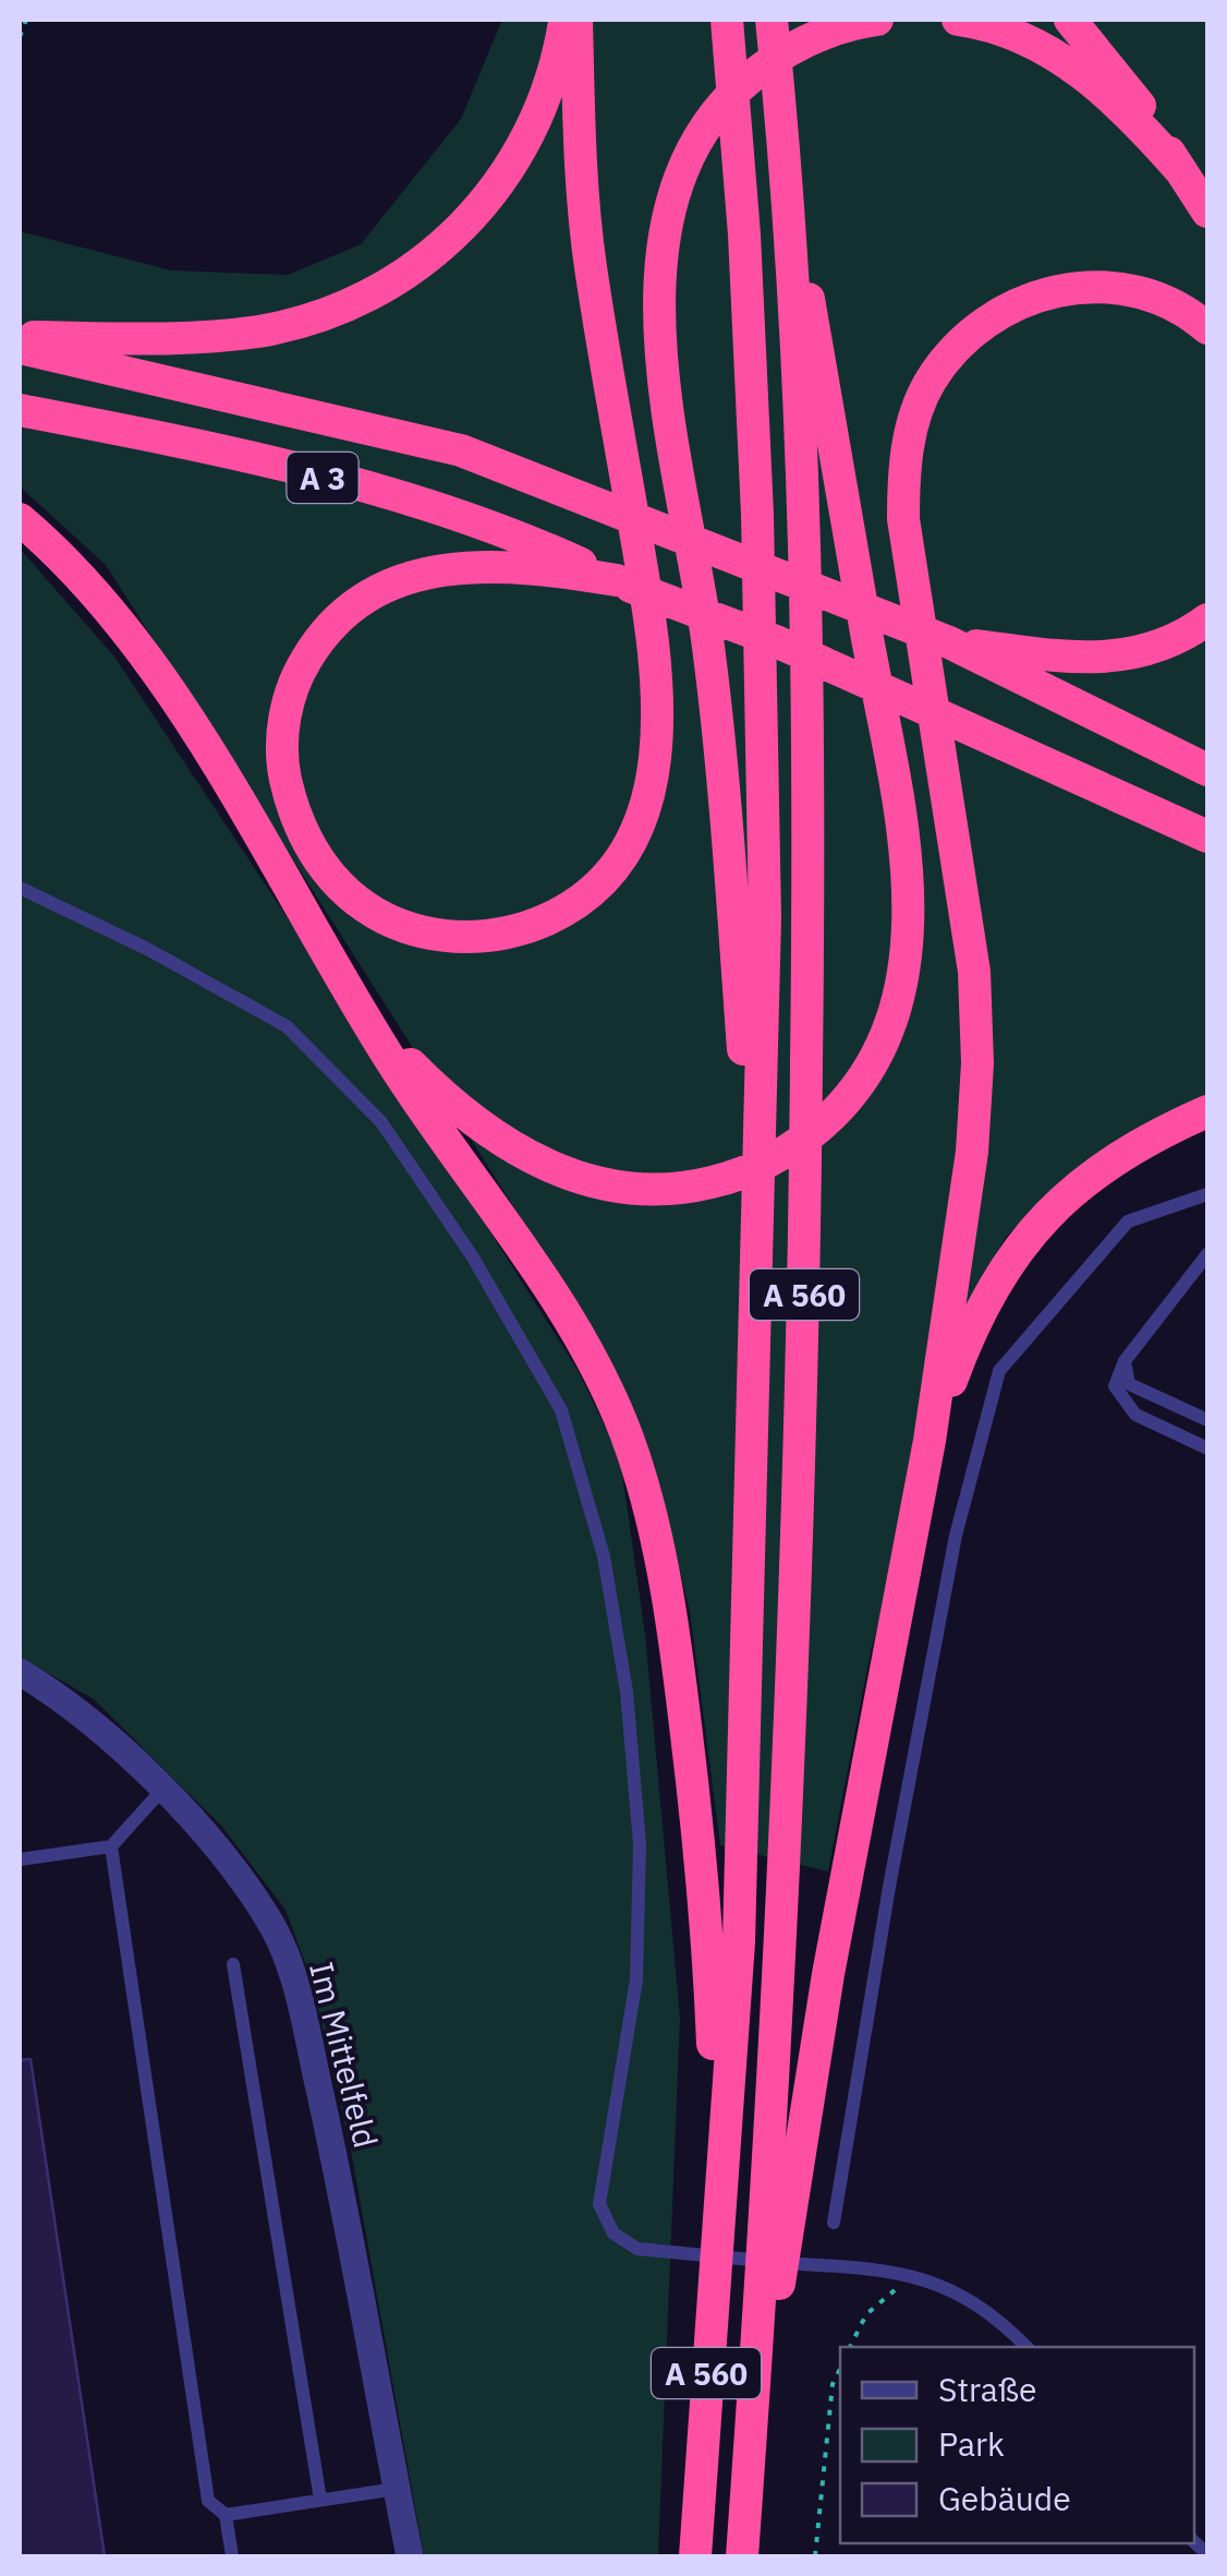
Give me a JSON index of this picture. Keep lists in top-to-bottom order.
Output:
{
  "streets": {
    "highway": ["A 3", "A 560"],
    "street": ["Im Mittelfeld"]
  },
  "legend": ["Straße", "Park", "Gebäude"]
}
